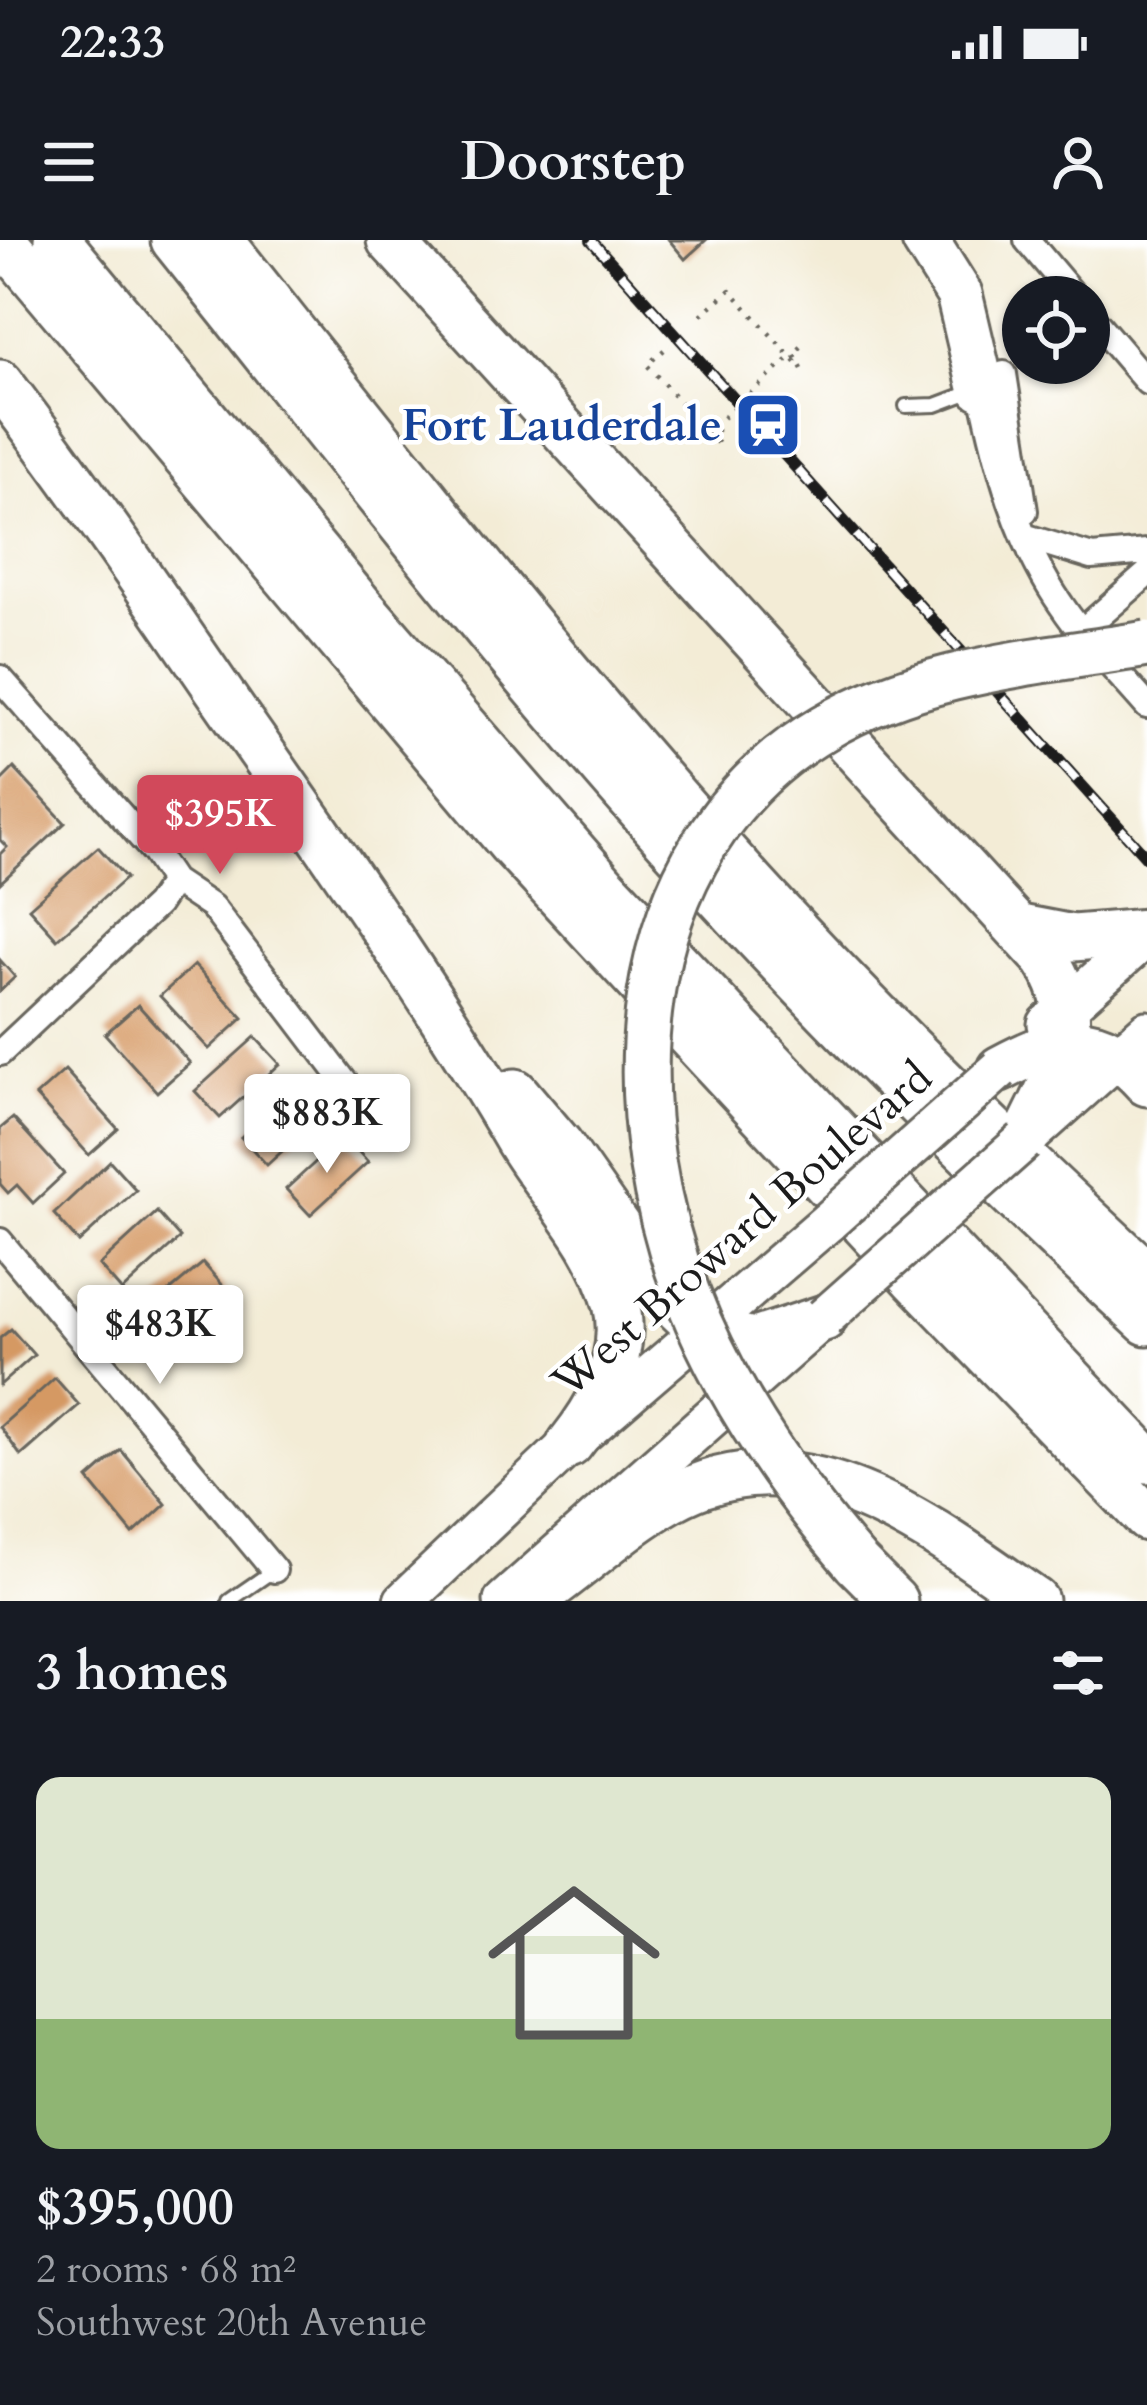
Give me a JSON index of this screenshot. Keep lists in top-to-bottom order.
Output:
{
  "streets": {
    "main road": ["West Broward Boulevard"]
  },
  "places": {
    "station": ["Fort Lauderdale"]
  },
  "page": {
    "status": "22:33",
    "header": "Doorstep",
    "price": ["$395K", "$883K", "$483K"],
    "heading": "3 homes",
    "list": [
      {
        "name": "$395,000",
        "note": "2 rooms · 68 m² · Southwest 20th Avenue"
      }
    ]
  }
}
